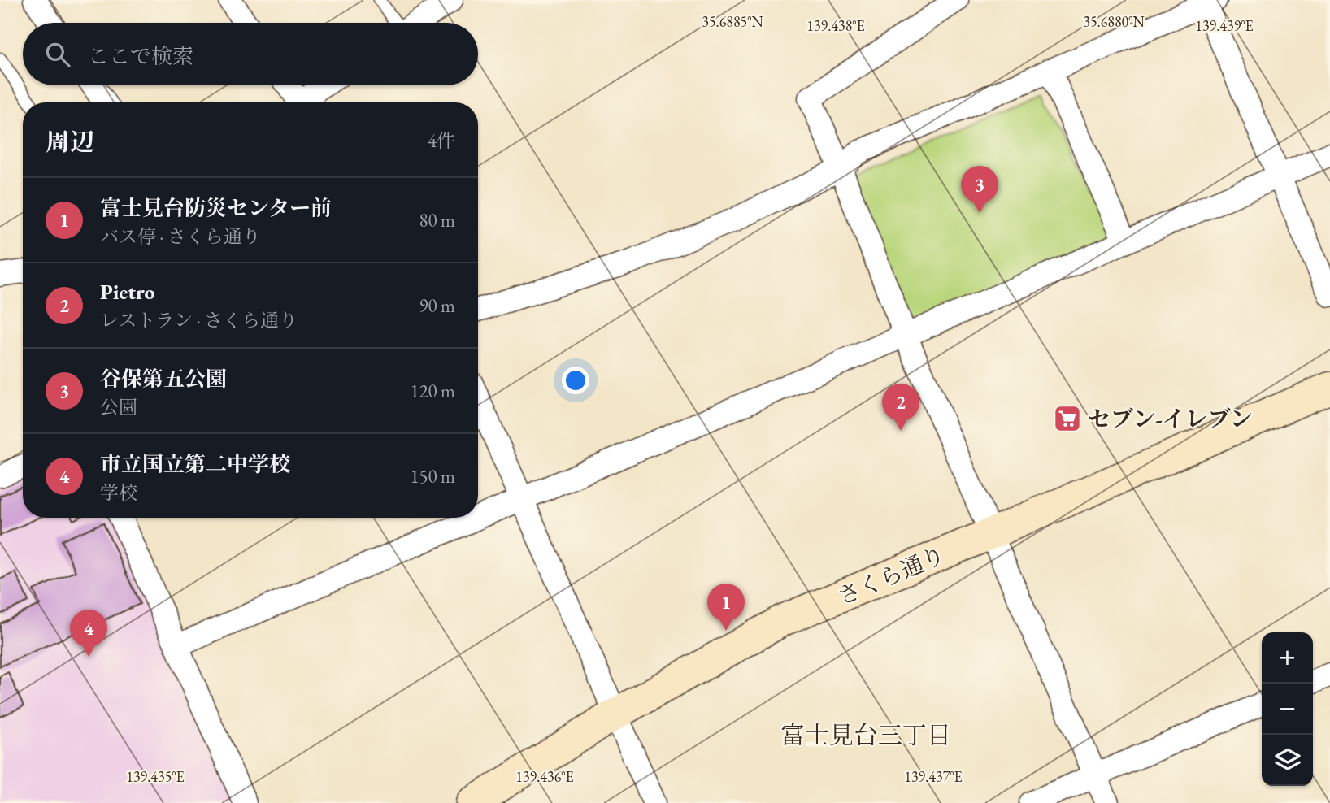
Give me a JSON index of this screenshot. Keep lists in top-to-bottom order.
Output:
{
  "streets": {
    "street": ["さくら通り"]
  },
  "districts": ["富士見台三丁目"],
  "places": {
    "supermarket": ["セブン-イレブン"]
  },
  "page": {
    "search": "ここで検索",
    "heading": ["周辺", "4件"],
    "pins": [
      "3",
      "2",
      "1",
      "4"
    ],
    "list": [
      {
        "mark": "1",
        "name": "富士見台防災センター前",
        "note": "バス停 · さくら通り",
        "value": "80 m"
      },
      {
        "mark": "2",
        "name": "Pietro",
        "note": "レストラン · さくら通り",
        "value": "90 m"
      },
      {
        "mark": "3",
        "name": "谷保第五公園",
        "note": "公園",
        "value": "120 m"
      },
      {
        "mark": "4",
        "name": "市立国立第二中学校",
        "note": "学校",
        "value": "150 m"
      }
    ],
    "map_buttons": ["+", "−"]
  },
  "coordinates": [
    "35.6885°N",
    "35.6880°N",
    "139.438°E",
    "139.439°E",
    "139.435°E",
    "139.436°E",
    "139.437°E"
  ]
}
